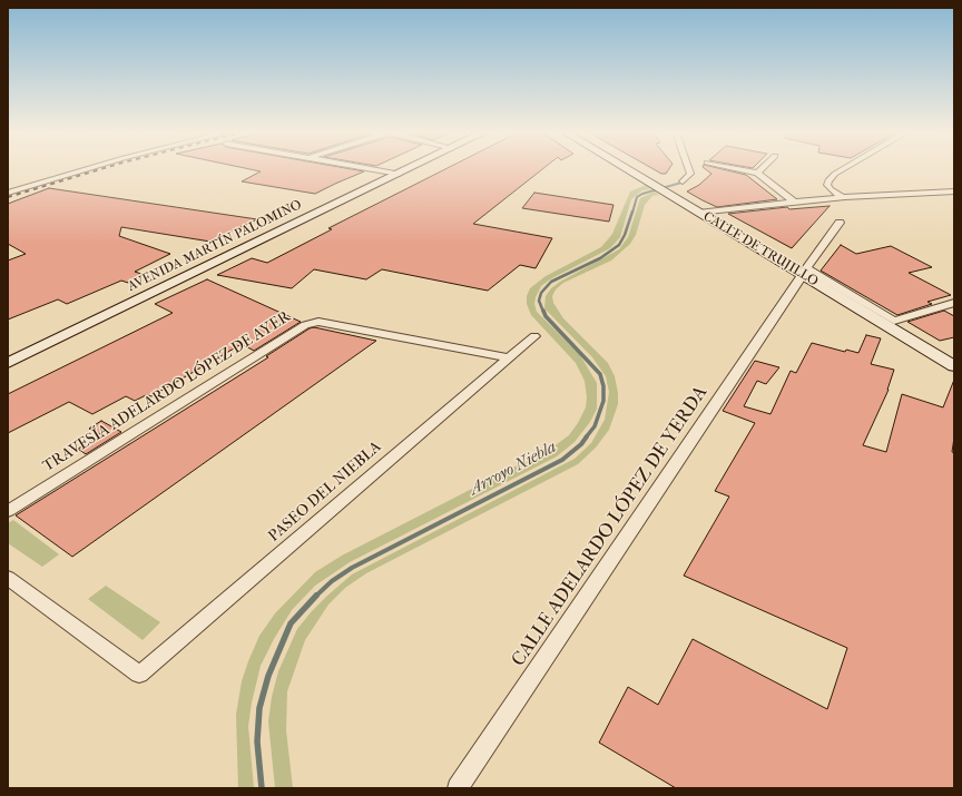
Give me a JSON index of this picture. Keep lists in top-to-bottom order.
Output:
{
  "streets": {
    "main road": ["AVENIDA MARTÍN PALOMINO", "CALLE DE TRUJILLO"],
    "street": ["TRAVESÍA ADELARDO LÓPEZ DE AYER", "PASEO DEL NIEBLA", "CALLE ADELARDO LÓPEZ DE YERDA"]
  },
  "crossings": [
    ["CALLE DE TRUJILLO", "CALLE ADELARDO LÓPEZ DE YERDA"],
    ["TRAVESÍA ADELARDO LÓPEZ DE AYER", "PASEO DEL NIEBLA"]
  ],
  "water": ["Arroyo Niebla"]
}
